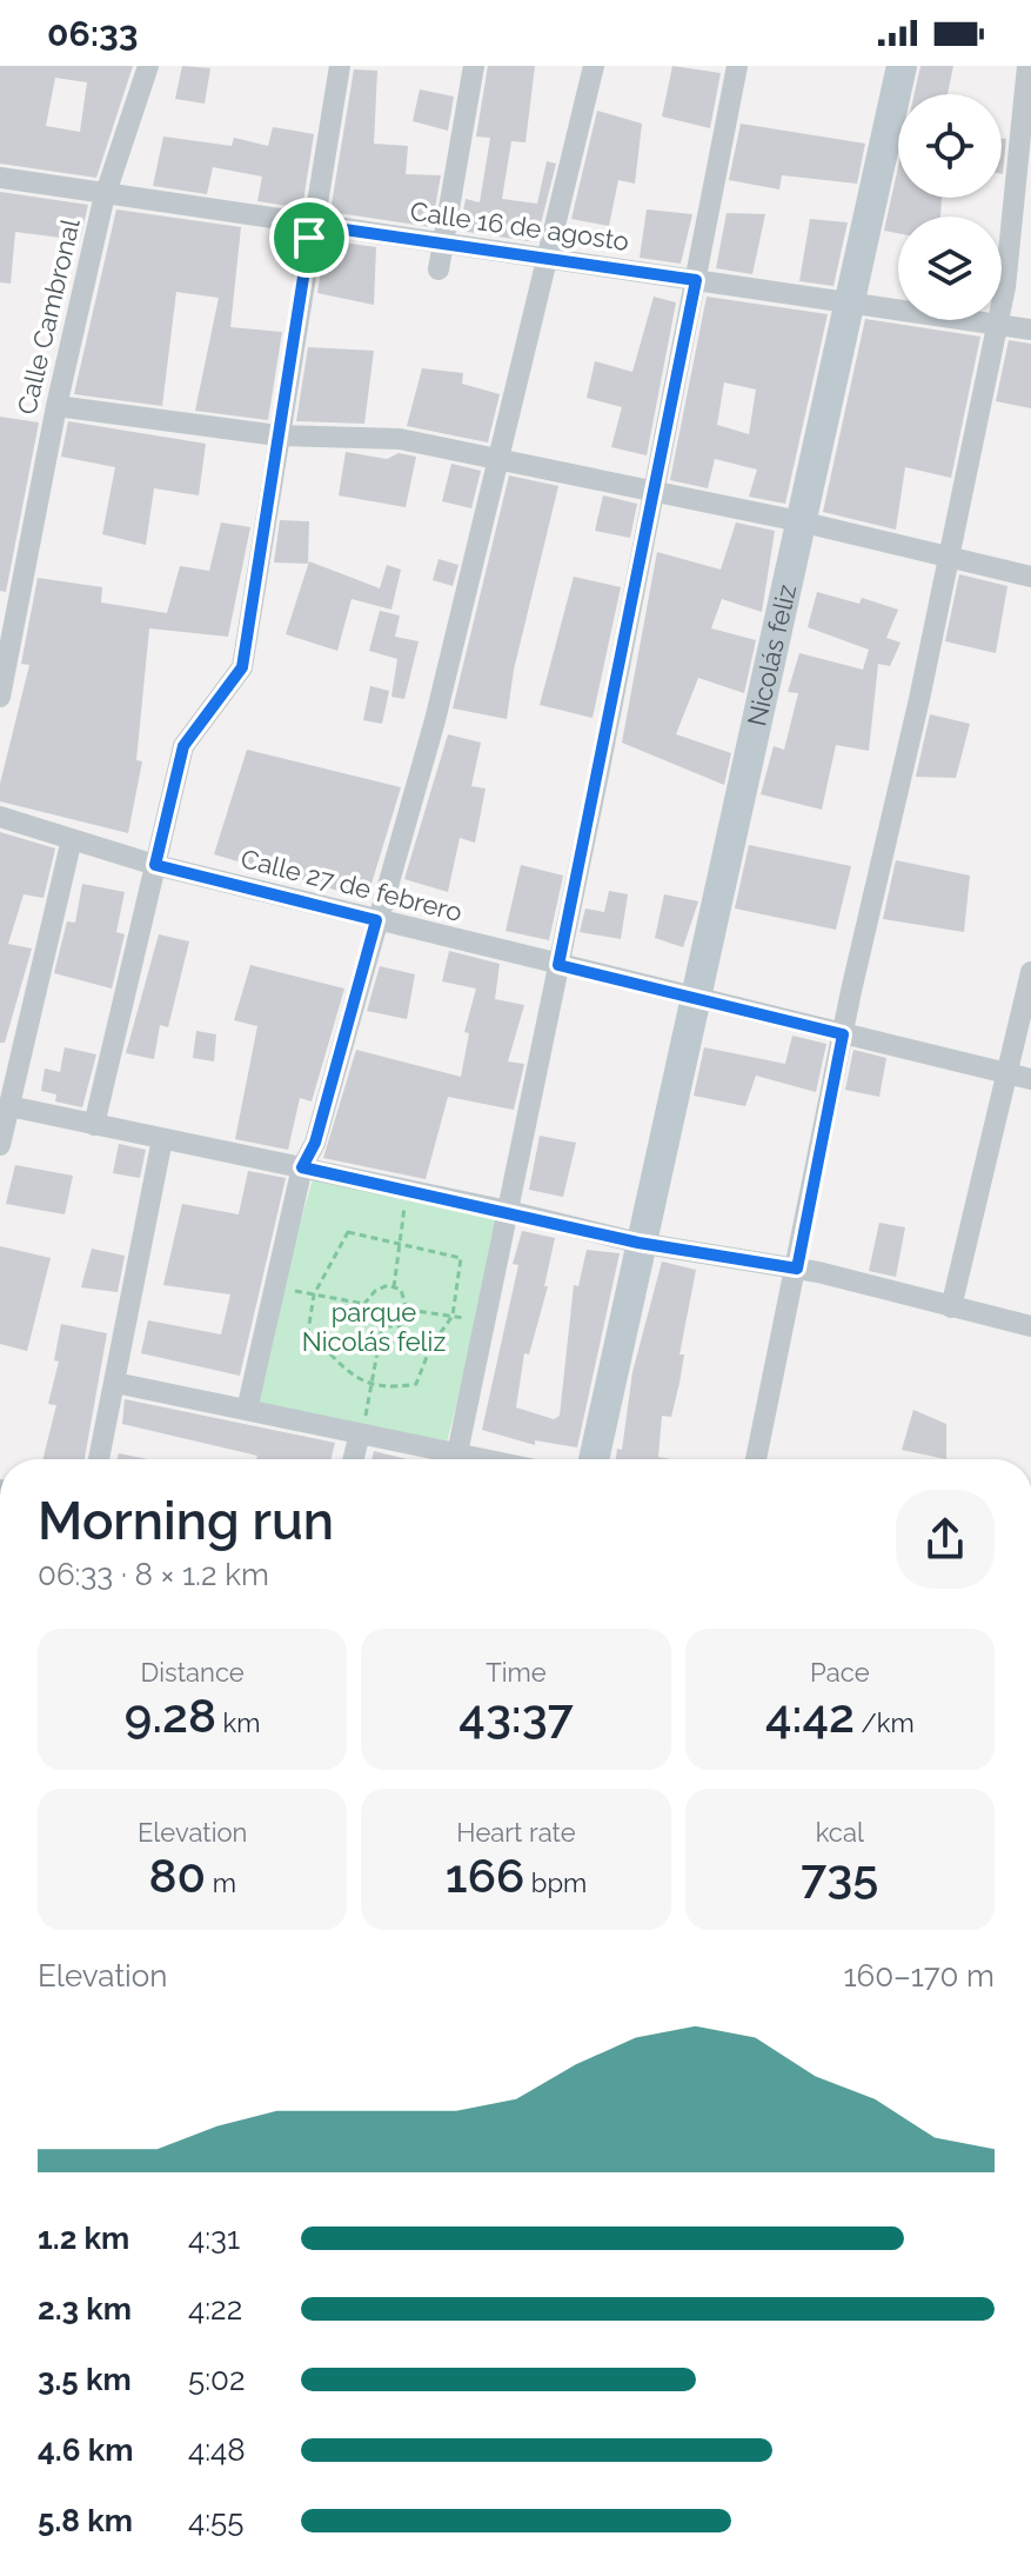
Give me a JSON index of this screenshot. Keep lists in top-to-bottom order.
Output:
{
  "streets": {
    "main road": ["Nicolás feliz"],
    "street": ["Calle 16 de agosto", "Calle Cambronal", "Calle 27 de febrero"]
  },
  "crossings": [
    ["Calle 16 de agosto", "Calle Cambronal"],
    ["Calle 16 de agosto", "Nicolás feliz"],
    ["Nicolás feliz", "Calle 27 de febrero"]
  ],
  "parks": ["parque Nicolás feliz"],
  "page": {
    "status": "06:33",
    "heading": ["Morning run", "06:33 · 8 × 1.2 km"],
    "stats": [
      ["Distance", "9.28 km"],
      ["Time", "43:37"],
      ["Pace", "4:42 /km"],
      ["Elevation", "80 m"],
      ["Heart rate", "166 bpm"],
      ["kcal", "735"]
    ],
    "chart": ["Elevation", "160–170 m"],
    "list": [
      {
        "name": "1.2 km",
        "note": "4:31"
      },
      {
        "name": "2.3 km",
        "note": "4:22"
      },
      {
        "name": "3.5 km",
        "note": "5:02"
      },
      {
        "name": "4.6 km",
        "note": "4:48"
      },
      {
        "name": "5.8 km",
        "note": "4:55"
      }
    ]
  }
}
